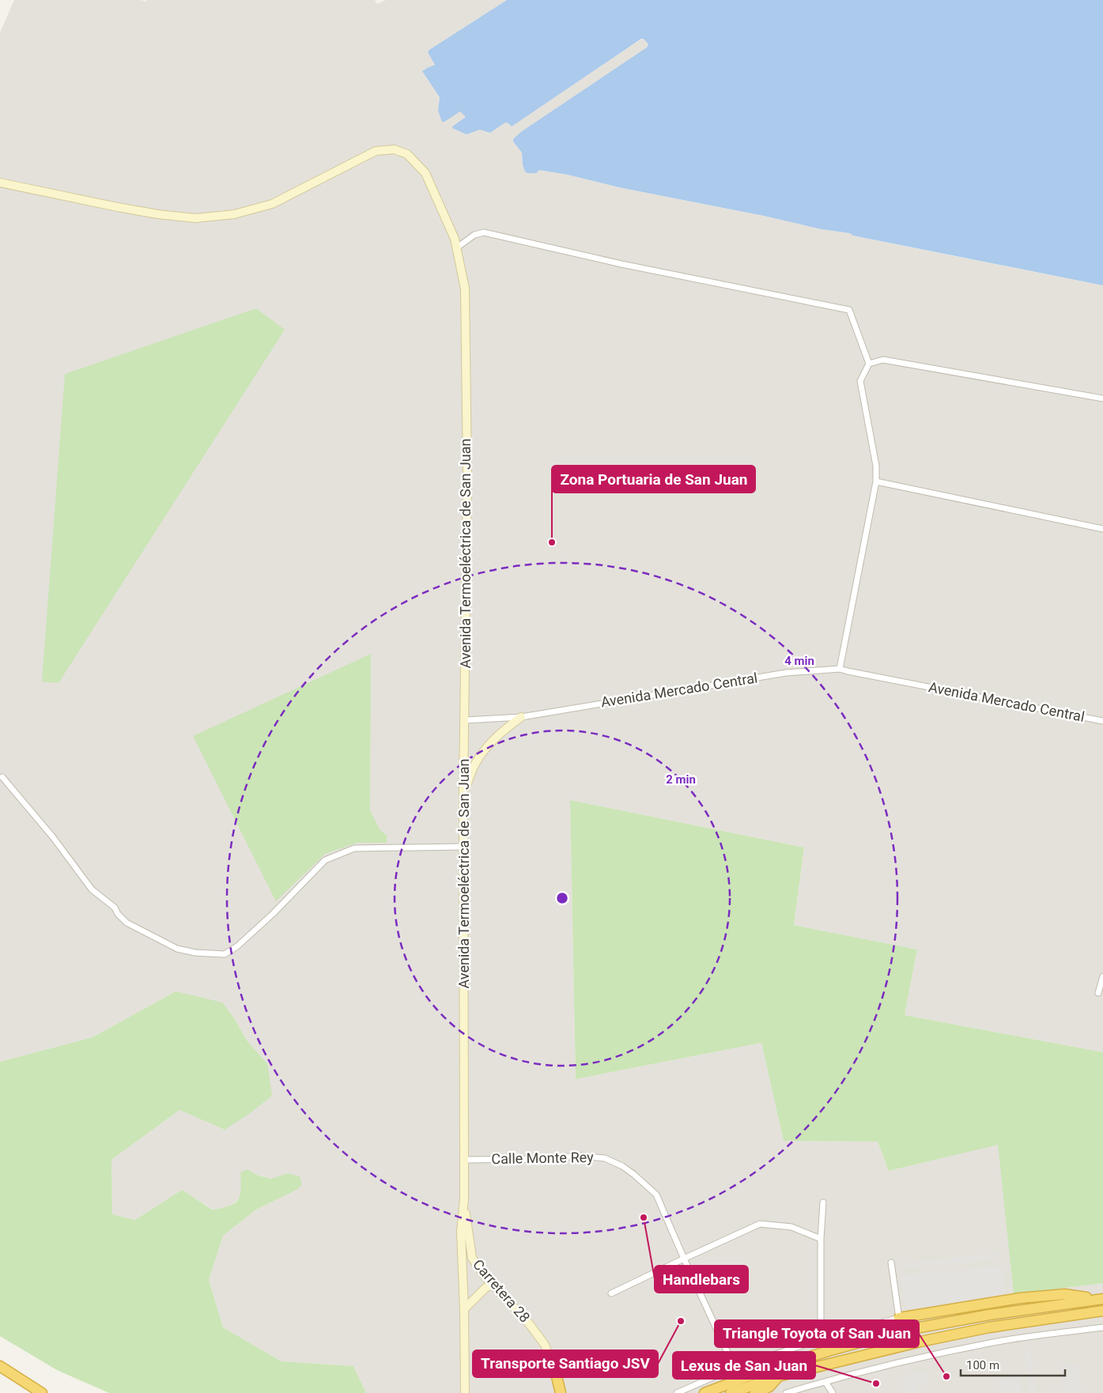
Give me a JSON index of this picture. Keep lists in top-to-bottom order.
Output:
{
  "streets": {
    "street": [
      "Avenida Termoeléctrica de San Juan",
      "Avenida Mercado Central",
      "Calle Monte Rey",
      "Carretera 28"
    ]
  },
  "crossings": [
    ["Avenida Termoeléctrica de San Juan", "Avenida Mercado Central"],
    ["Avenida Termoeléctrica de San Juan", "Calle Monte Rey"],
    ["Avenida Termoeléctrica de San Juan", "Carretera 28"]
  ],
  "places": [
    "Zona Portuaria de San Juan",
    "Handlebars",
    "Transporte Santiago JSV",
    "Triangle Toyota of San Juan",
    "Lexus de San Juan"
  ],
  "scale_bar": "100 m",
  "rings": ["4 min", "2 min"]
}
